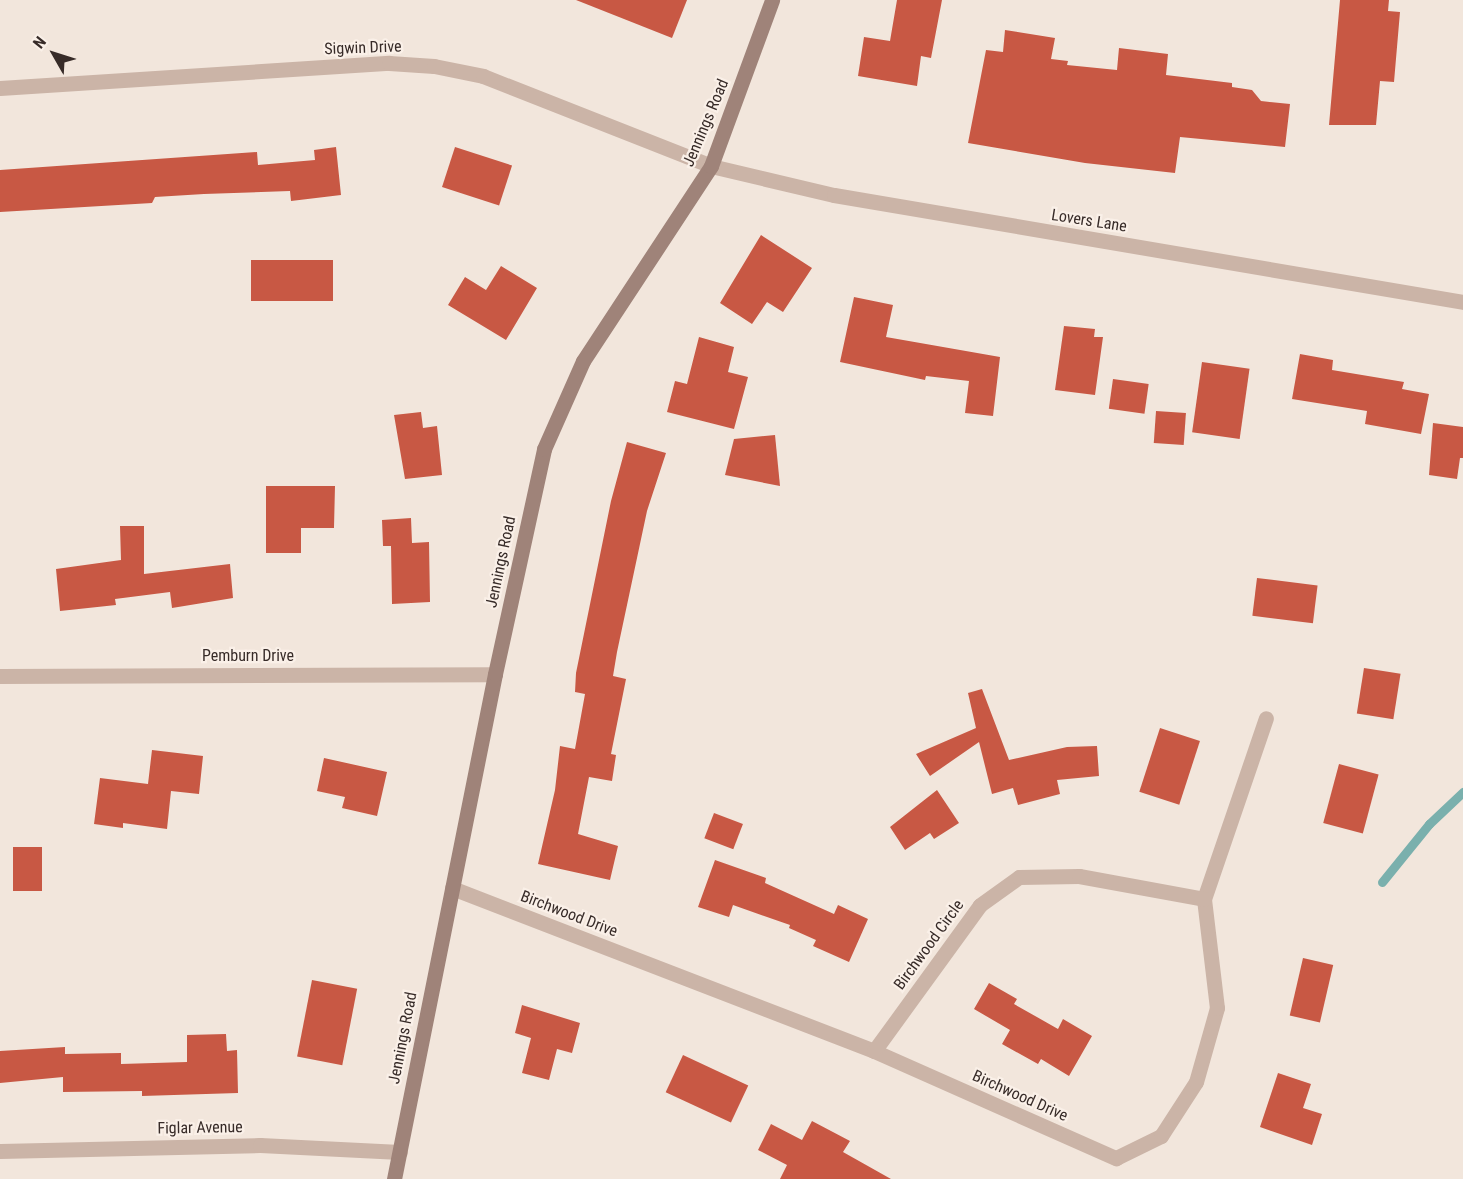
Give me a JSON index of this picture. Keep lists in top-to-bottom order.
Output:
{
  "streets": {
    "street": [
      "Sigwin Drive",
      "Jennings Road",
      "Lovers Lane",
      "Pemburn Drive",
      "Birchwood Drive",
      "Birchwood Circle",
      "Figlar Avenue"
    ]
  },
  "crossings": [
    ["Sigwin Drive", "Jennings Road"],
    ["Sigwin Drive", "Lovers Lane"],
    ["Jennings Road", "Lovers Lane"],
    ["Jennings Road", "Pemburn Drive"],
    ["Jennings Road", "Birchwood Drive"],
    ["Jennings Road", "Figlar Avenue"],
    ["Birchwood Drive", "Birchwood Circle"]
  ],
  "north": "top left"
}
